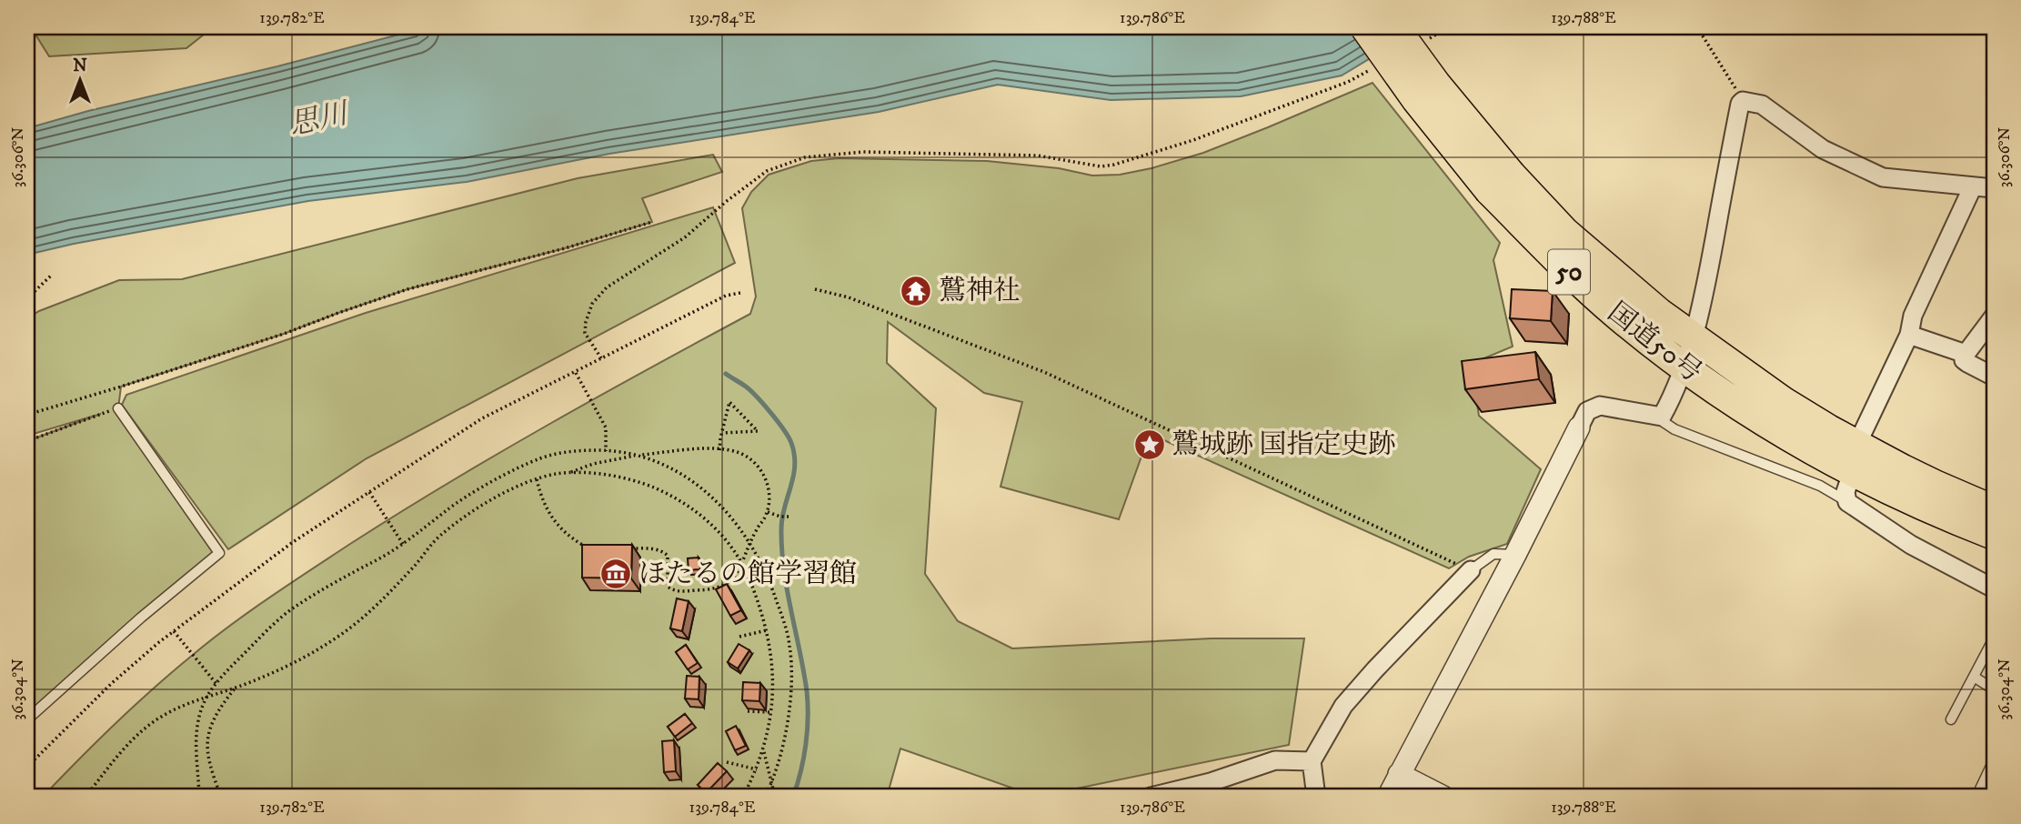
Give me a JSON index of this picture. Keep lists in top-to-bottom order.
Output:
{
  "streets": {
    "highway": ["50", "国道50号"]
  },
  "water": ["思川"],
  "places": {
    "temple": ["鷲神社"],
    "place": ["鷲城跡 国指定史跡"],
    "museum": ["ほたるの館学習館"]
  },
  "north": "top",
  "coordinates": [
    "139.782°E",
    "139.784°E",
    "139.786°E",
    "139.788°E",
    "36.306°N",
    "36.304°N"
  ]
}
